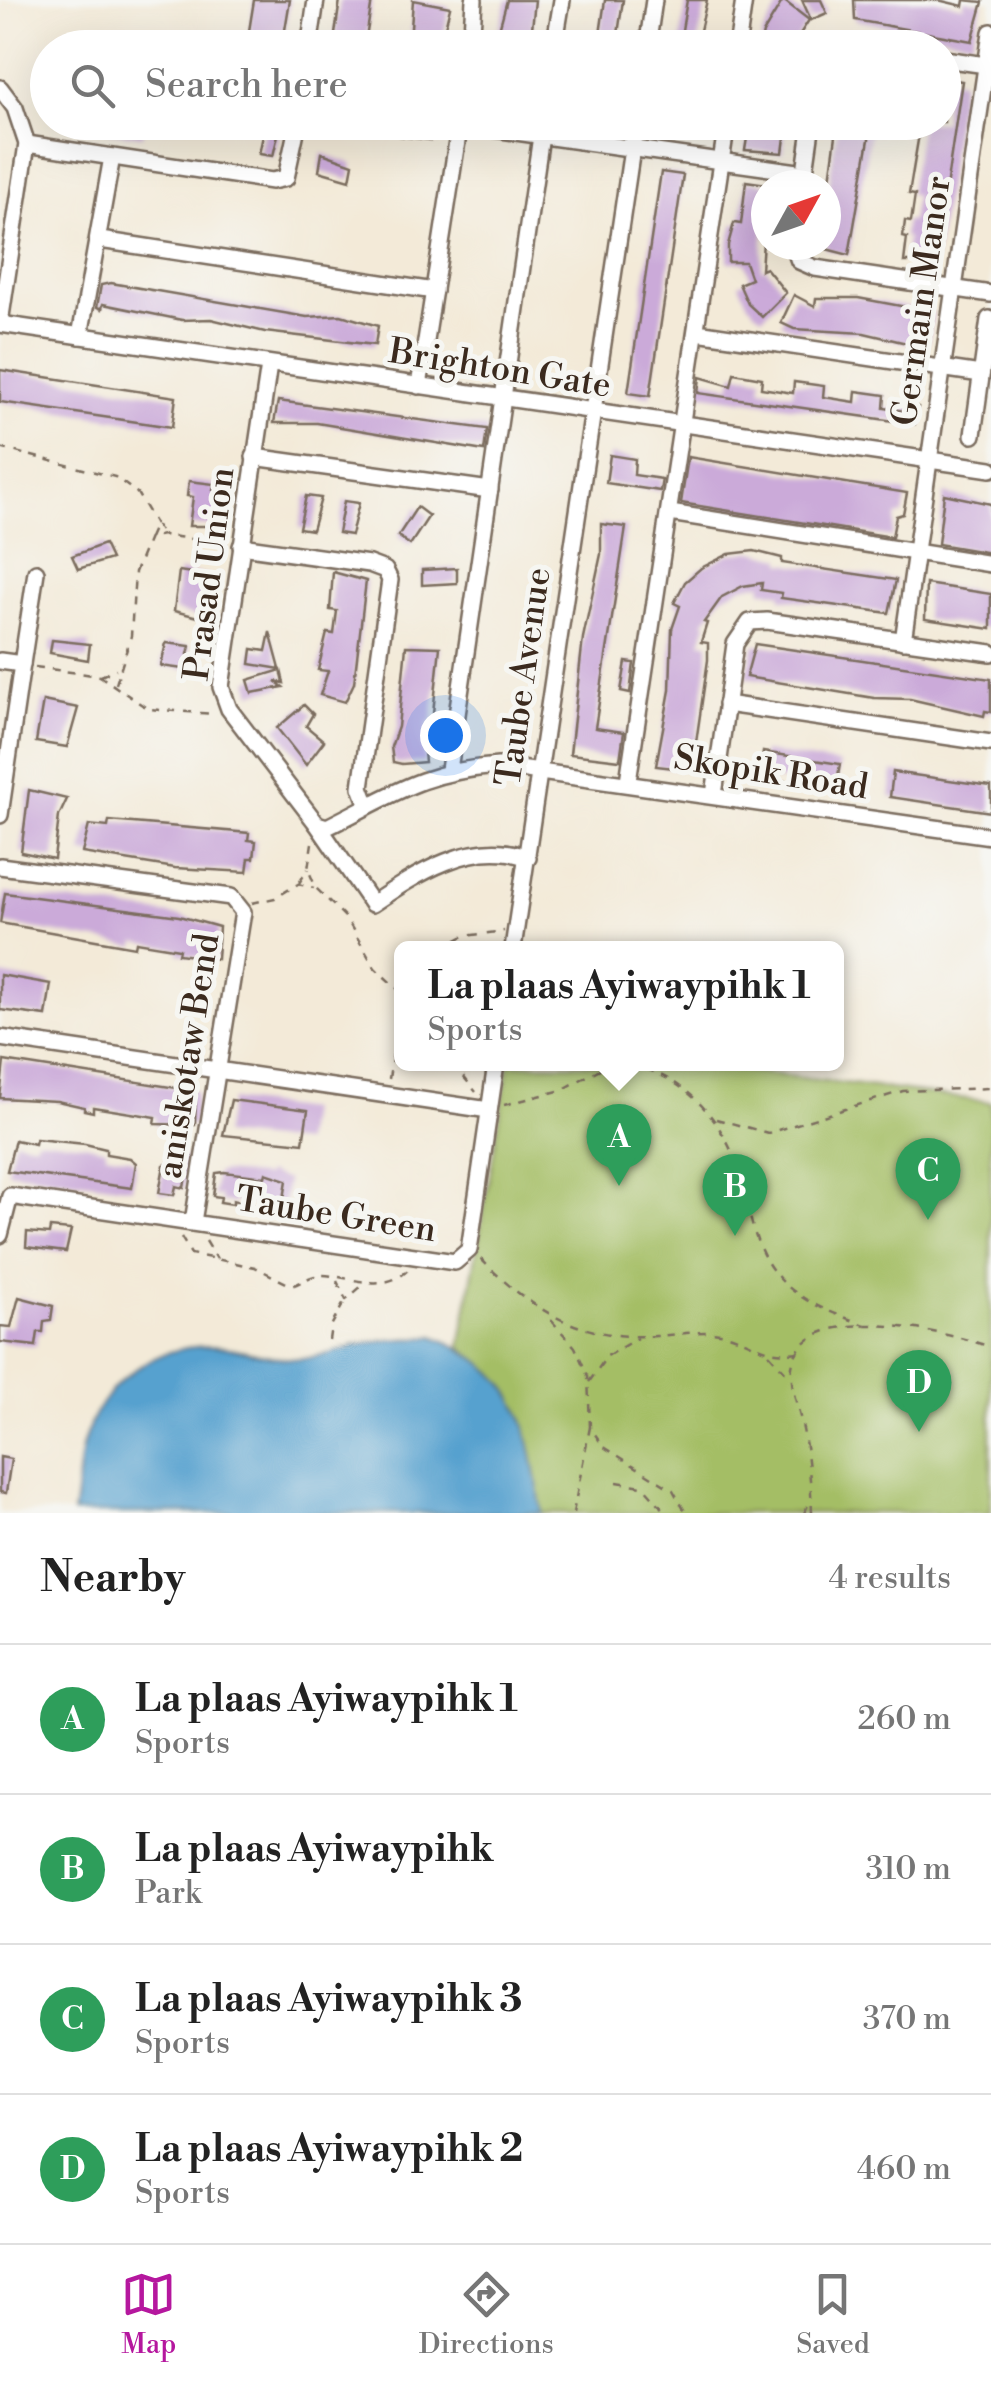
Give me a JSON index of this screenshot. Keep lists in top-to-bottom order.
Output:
{
  "streets": {
    "street": [
      "Germain Manor",
      "Brighton Gate",
      "Prasad Union",
      "Taube Avenue",
      "Skopik Road",
      "aniskotaw Bend",
      "Taube Green"
    ]
  },
  "crossings": [
    ["Germain Manor", "Brighton Gate"],
    ["Brighton Gate", "Prasad Union"],
    ["Brighton Gate", "Taube Avenue"],
    ["Prasad Union", "Taube Avenue"],
    ["Taube Avenue", "Skopik Road"],
    ["aniskotaw Bend", "Taube Green"]
  ],
  "north": "top right",
  "page": {
    "search": "Search here",
    "popup": ["La plaas Ayiwaypihk 1", "Sports"],
    "pins": [
      "A",
      "C",
      "B",
      "D"
    ],
    "heading": ["Nearby", "4 results"],
    "list": [
      {
        "mark": "A",
        "name": "La plaas Ayiwaypihk 1",
        "note": "Sports",
        "value": "260 m"
      },
      {
        "mark": "B",
        "name": "La plaas Ayiwaypihk",
        "note": "Park",
        "value": "310 m"
      },
      {
        "mark": "C",
        "name": "La plaas Ayiwaypihk 3",
        "note": "Sports",
        "value": "370 m"
      },
      {
        "mark": "D",
        "name": "La plaas Ayiwaypihk 2",
        "note": "Sports",
        "value": "460 m"
      }
    ],
    "nav": ["Map", "Directions", "Saved"]
  }
}
